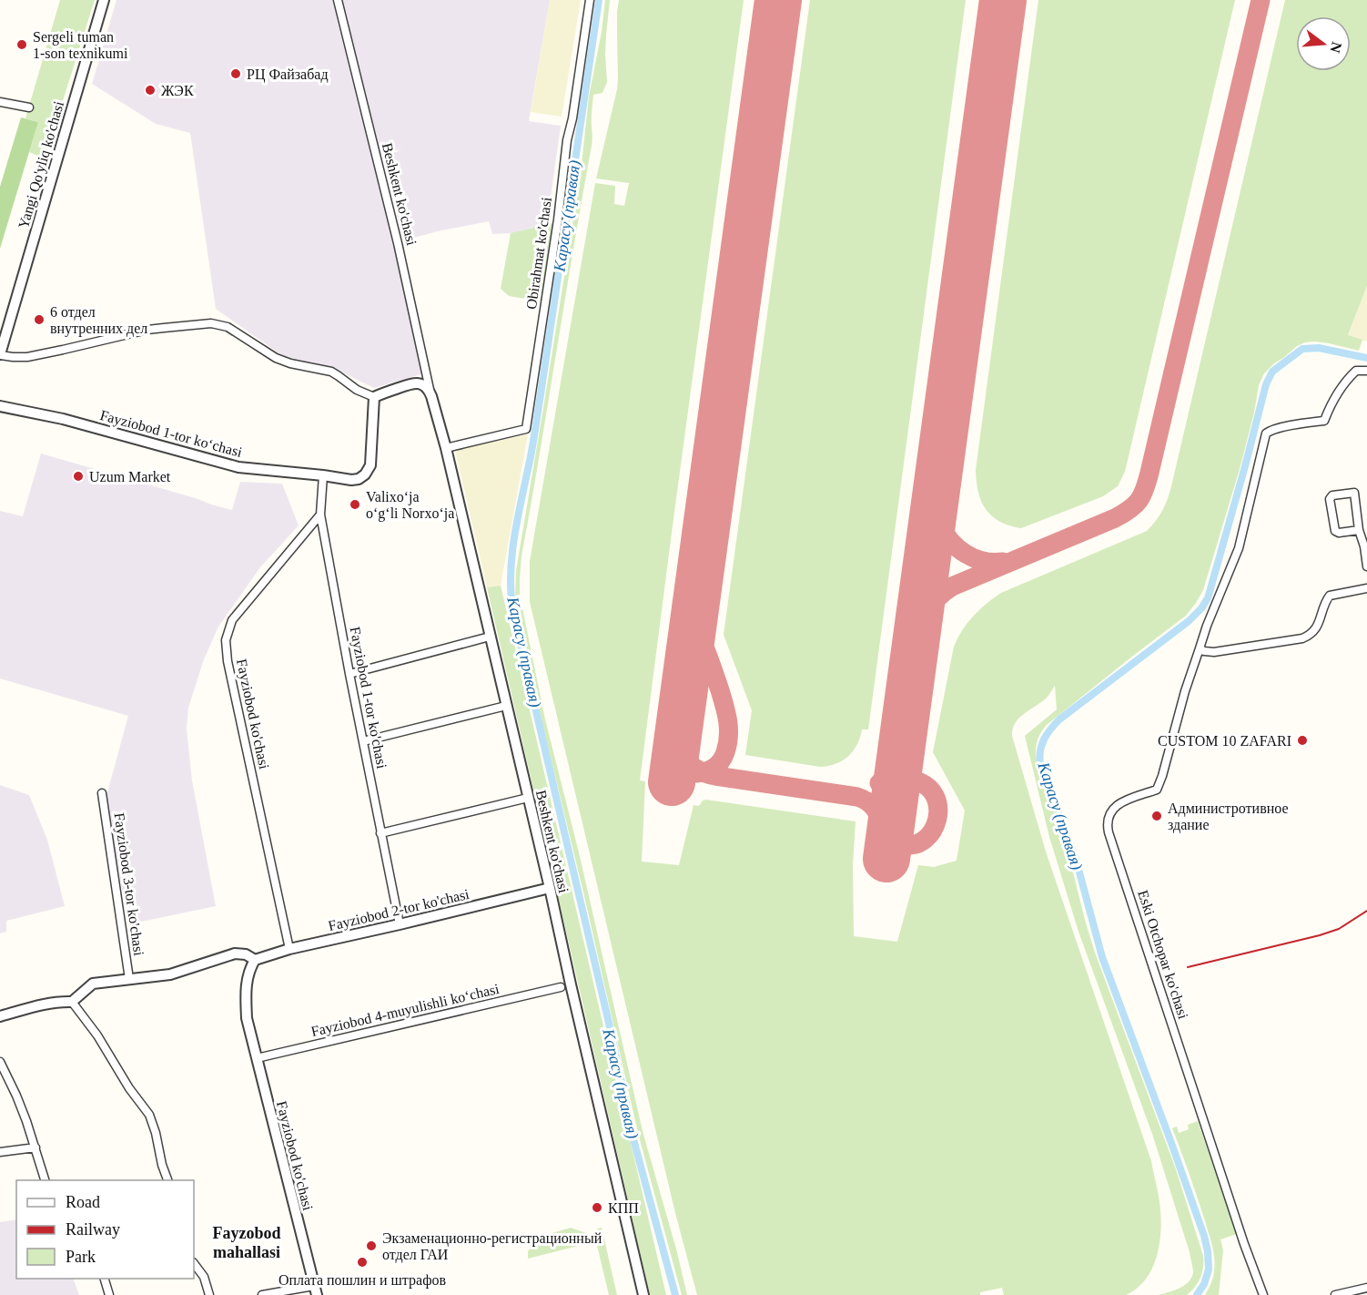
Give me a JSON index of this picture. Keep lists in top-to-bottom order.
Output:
{
  "streets": {
    "street": [
      "Yangi Qo'yliq ko'chasi",
      "Beshkent ko'chasi",
      "Obirahmat ko'chasi",
      "Fayziobod 1-tor koʻchasi",
      "Fayziobod 1-tor ko'chasi",
      "Fayziobod ko'chasi",
      "Fayziobod 3-tor ko'chasi",
      "Fayziobod 2-tor ko'chasi",
      "Eski Otchopar ko'chasi",
      "Fayziobod 4-muyulishli koʻchasi"
    ]
  },
  "crossings": [
    ["Beshkent ko'chasi", "Obirahmat ko'chasi"],
    ["Beshkent ko'chasi", "Fayziobod 2-tor ko'chasi"],
    ["Fayziobod 1-tor koʻchasi", "Fayziobod 1-tor ko'chasi"],
    ["Fayziobod 1-tor ko'chasi", "Fayziobod ko'chasi"],
    ["Fayziobod 1-tor ko'chasi", "Fayziobod 2-tor ko'chasi"],
    ["Fayziobod ko'chasi", "Fayziobod 3-tor ko'chasi"],
    ["Fayziobod ko'chasi", "Fayziobod 2-tor ko'chasi"],
    ["Fayziobod ko'chasi", "Fayziobod 4-muyulishli koʻchasi"],
    ["Fayziobod 3-tor ko'chasi", "Fayziobod 2-tor ko'chasi"]
  ],
  "districts": ["Fayzobod mahallasi"],
  "water": ["Карасу (правая)"],
  "places": [
    "Sergeli tuman 1-son texnikumi",
    "РЦ Файзабад",
    "ЖЭК",
    "6 отдел внутренних дел",
    "Uzum Market",
    "Valixoʻja oʻgʻli Norxoʻja",
    "CUSTOM 10 ZAFARI",
    "Администротивное здание",
    "КПП",
    "Экзаменационно-регистрационный отдел ГАИ",
    "Оплата пошлин и штрафов"
  ],
  "legend": ["Road", "Railway", "Park"],
  "north": "right"
}
